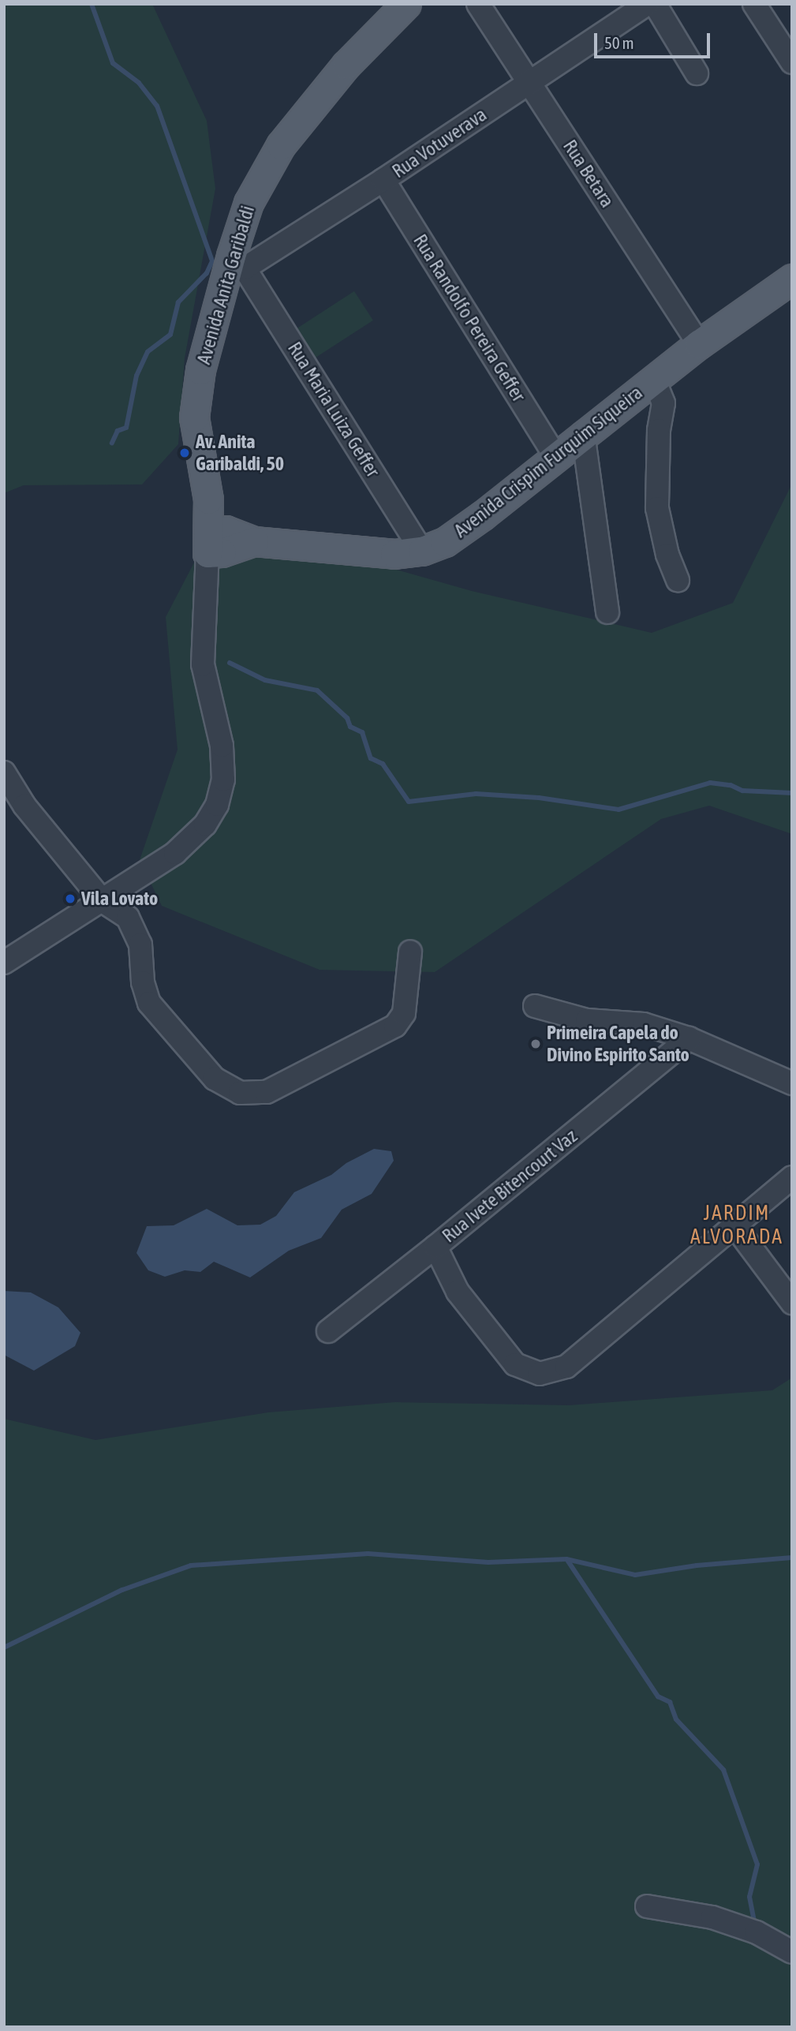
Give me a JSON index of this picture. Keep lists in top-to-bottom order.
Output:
{
  "streets": {
    "main road": ["Avenida Anita Garibaldi", "Avenida Crispim Furquim Siqueira"],
    "street": [
      "Rua Votuverava",
      "Rua Betara",
      "Rua Randolfo Pereira Geffer",
      "Rua Maria Luiza Geffer",
      "Rua Ivete Bitencourt Vaz"
    ]
  },
  "crossings": [
    ["Rua Votuverava", "Rua Betara"],
    ["Rua Votuverava", "Avenida Anita Garibaldi"],
    ["Rua Votuverava", "Rua Randolfo Pereira Geffer"],
    ["Rua Votuverava", "Rua Maria Luiza Geffer"],
    ["Rua Betara", "Avenida Crispim Furquim Siqueira"],
    ["Avenida Anita Garibaldi", "Rua Maria Luiza Geffer"],
    ["Avenida Anita Garibaldi", "Avenida Crispim Furquim Siqueira"],
    ["Rua Randolfo Pereira Geffer", "Avenida Crispim Furquim Siqueira"],
    ["Rua Maria Luiza Geffer", "Avenida Crispim Furquim Siqueira"]
  ],
  "districts": ["JARDIM ALVORADA"],
  "places": ["Av. Anita Garibaldi, 50", "Vila Lovato", "Primeira Capela do Divino Espirito Santo"],
  "scale_bar": "50 m"
}
